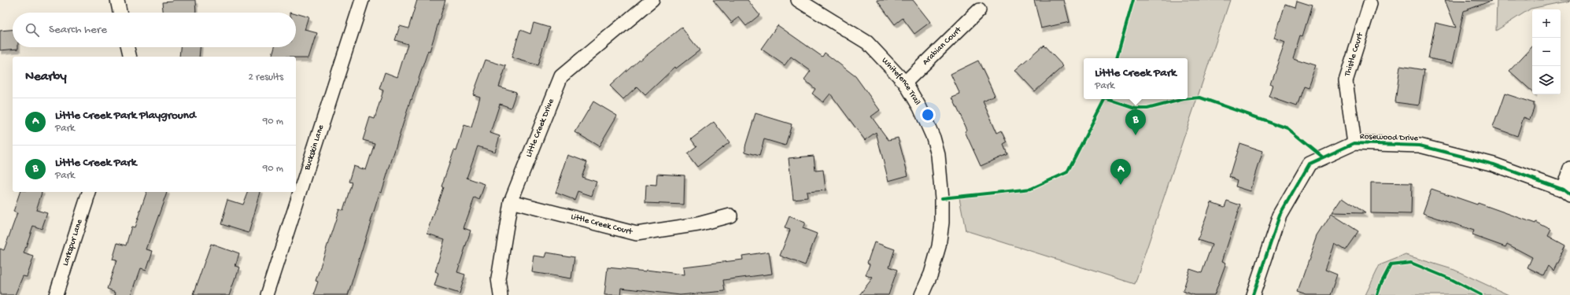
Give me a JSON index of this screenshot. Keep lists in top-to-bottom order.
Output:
{
  "streets": {
    "street": [
      "Arabian Court",
      "Thistle Court",
      "Whitefence Trail",
      "Little Creek Drive",
      "Rosewood Drive",
      "Buckskin Lane",
      "Little Creek Court",
      "Larkspur Lane"
    ]
  },
  "crossings": [
    ["Arabian Court", "Whitefence Trail"],
    ["Thistle Court", "Rosewood Drive"],
    ["Little Creek Drive", "Little Creek Court"]
  ],
  "page": {
    "map_buttons": ["+", "−"],
    "search": "Search here",
    "heading": ["Nearby", "2 results"],
    "popup": ["Little Creek Park", "Park"],
    "list": [
      {
        "mark": "A",
        "name": "Little Creek Park Playground",
        "note": "Park",
        "value": "90 m"
      },
      {
        "mark": "B",
        "name": "Little Creek Park",
        "note": "Park",
        "value": "90 m"
      }
    ],
    "pins": ["B", "A"]
  }
}
